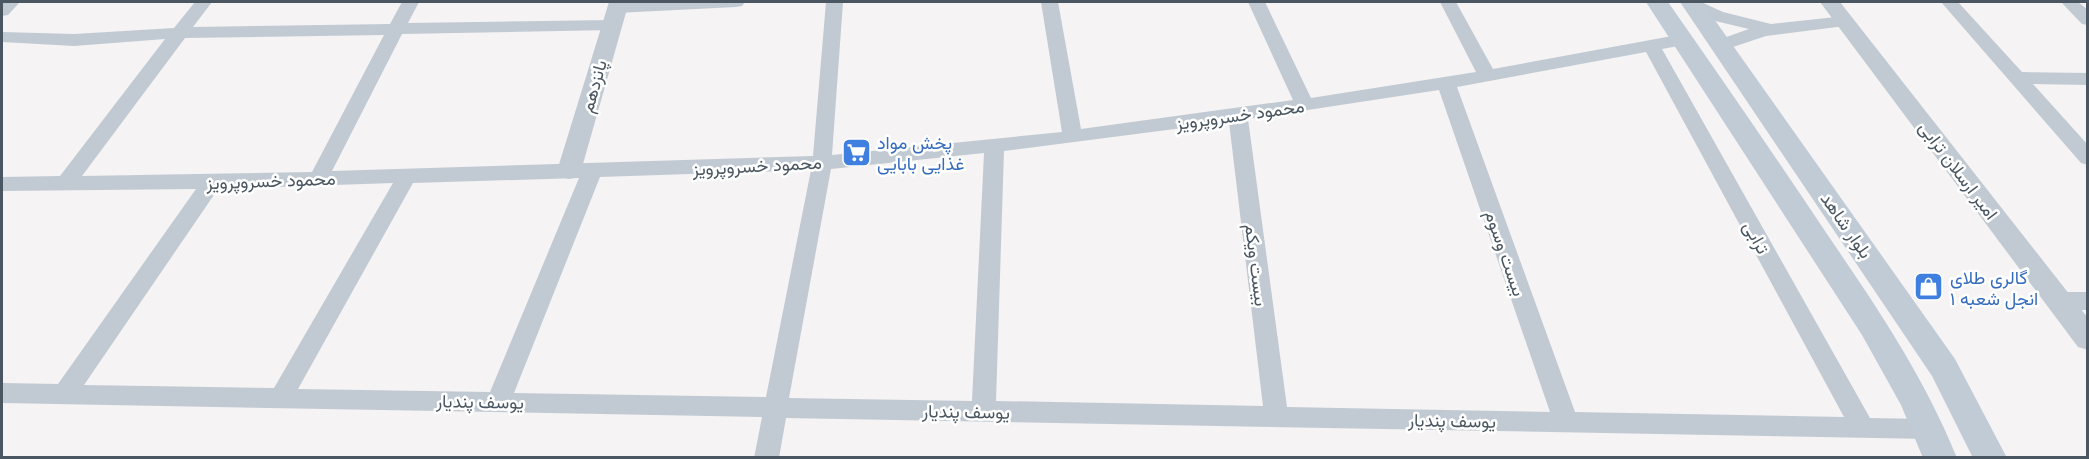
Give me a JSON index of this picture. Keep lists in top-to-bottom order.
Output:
{
  "streets": {
    "main road": ["بلوار شاهد"],
    "street": [
      "پانزدهم",
      "محمود خسروپرویز",
      "امیر ارسلان ترابی",
      "ترابی",
      "بیست وسوم",
      "بیست ویکم",
      "یوسف پندیار"
    ]
  },
  "crossings": [
    ["پانزدهم", "محمود خسروپرویز"],
    ["محمود خسروپرویز", "بلوار شاهد"],
    ["محمود خسروپرویز", "ترابی"],
    ["محمود خسروپرویز", "بیست وسوم"],
    ["محمود خسروپرویز", "بیست ویکم"],
    ["بلوار شاهد", "یوسف پندیار"],
    ["ترابی", "یوسف پندیار"],
    ["بیست وسوم", "یوسف پندیار"],
    ["بیست ویکم", "یوسف پندیار"]
  ],
  "places": {
    "supermarket": ["پخش مواد غذایی بابایی"],
    "shop": ["گالری طلای انجل شعبه ۱"]
  }
}
